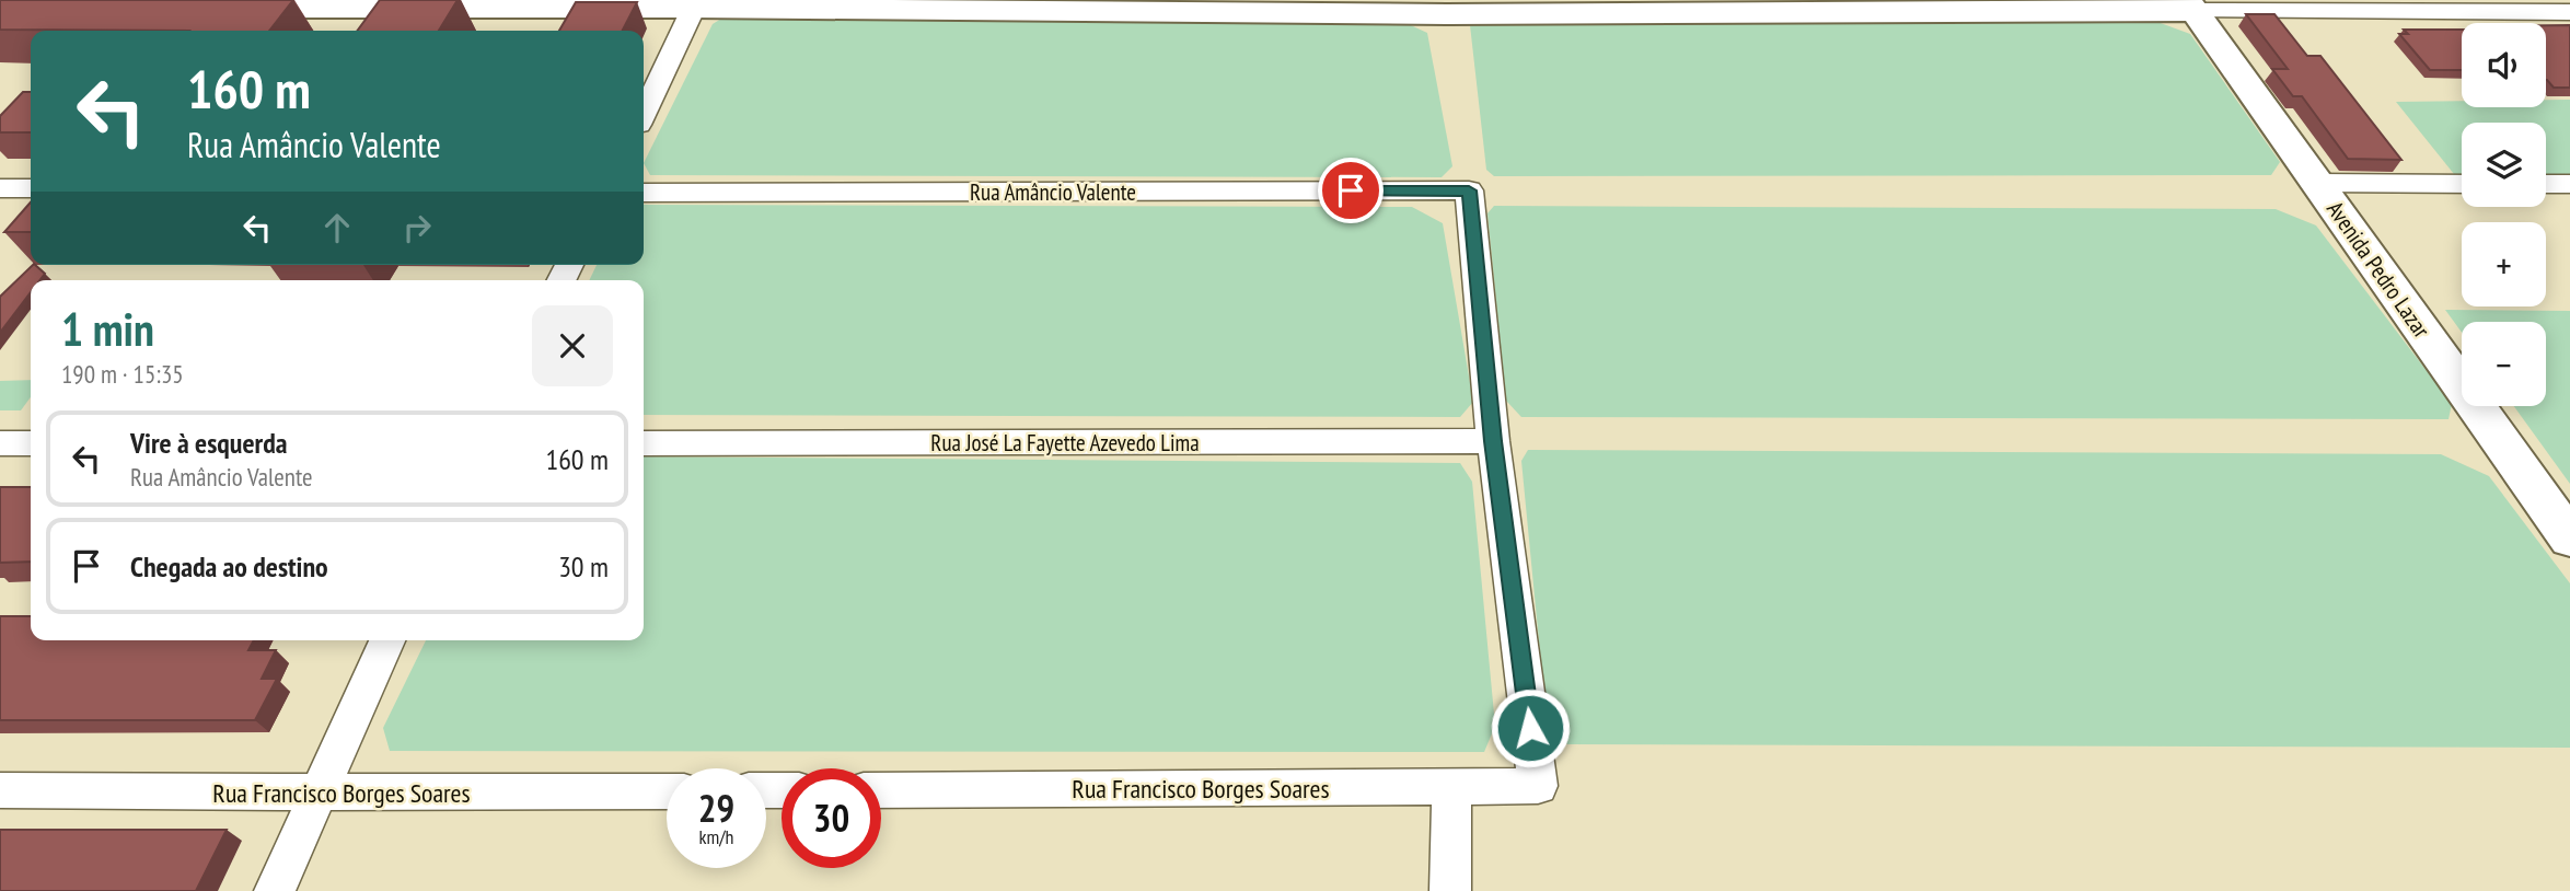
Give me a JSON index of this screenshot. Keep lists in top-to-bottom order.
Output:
{
  "streets": {
    "main road": ["Avenida Pedro Lazar"],
    "street": ["Rua Amâncio Valente", "Rua José La Fayette Azevedo Lima", "Rua Francisco Borges Soares"]
  },
  "crossings": [
    ["Rua Amâncio Valente", "Rua José La Fayette Azevedo Lima"],
    ["Rua Amâncio Valente", "Rua Francisco Borges Soares"],
    ["Rua José La Fayette Azevedo Lima", "Rua Francisco Borges Soares"]
  ],
  "page": {
    "map_buttons": ["+", "−"],
    "turn": ["160 m", "Rua Amâncio Valente"],
    "heading": ["1 min", "190 m · 15:35"],
    "list": [
      {
        "name": "Vire à esquerda",
        "note": "Rua Amâncio Valente",
        "value": "160 m"
      },
      {
        "name": "Chegada ao destino",
        "value": "30 m"
      }
    ],
    "speed": "29 km/h",
    "limit": "30"
  }
}
